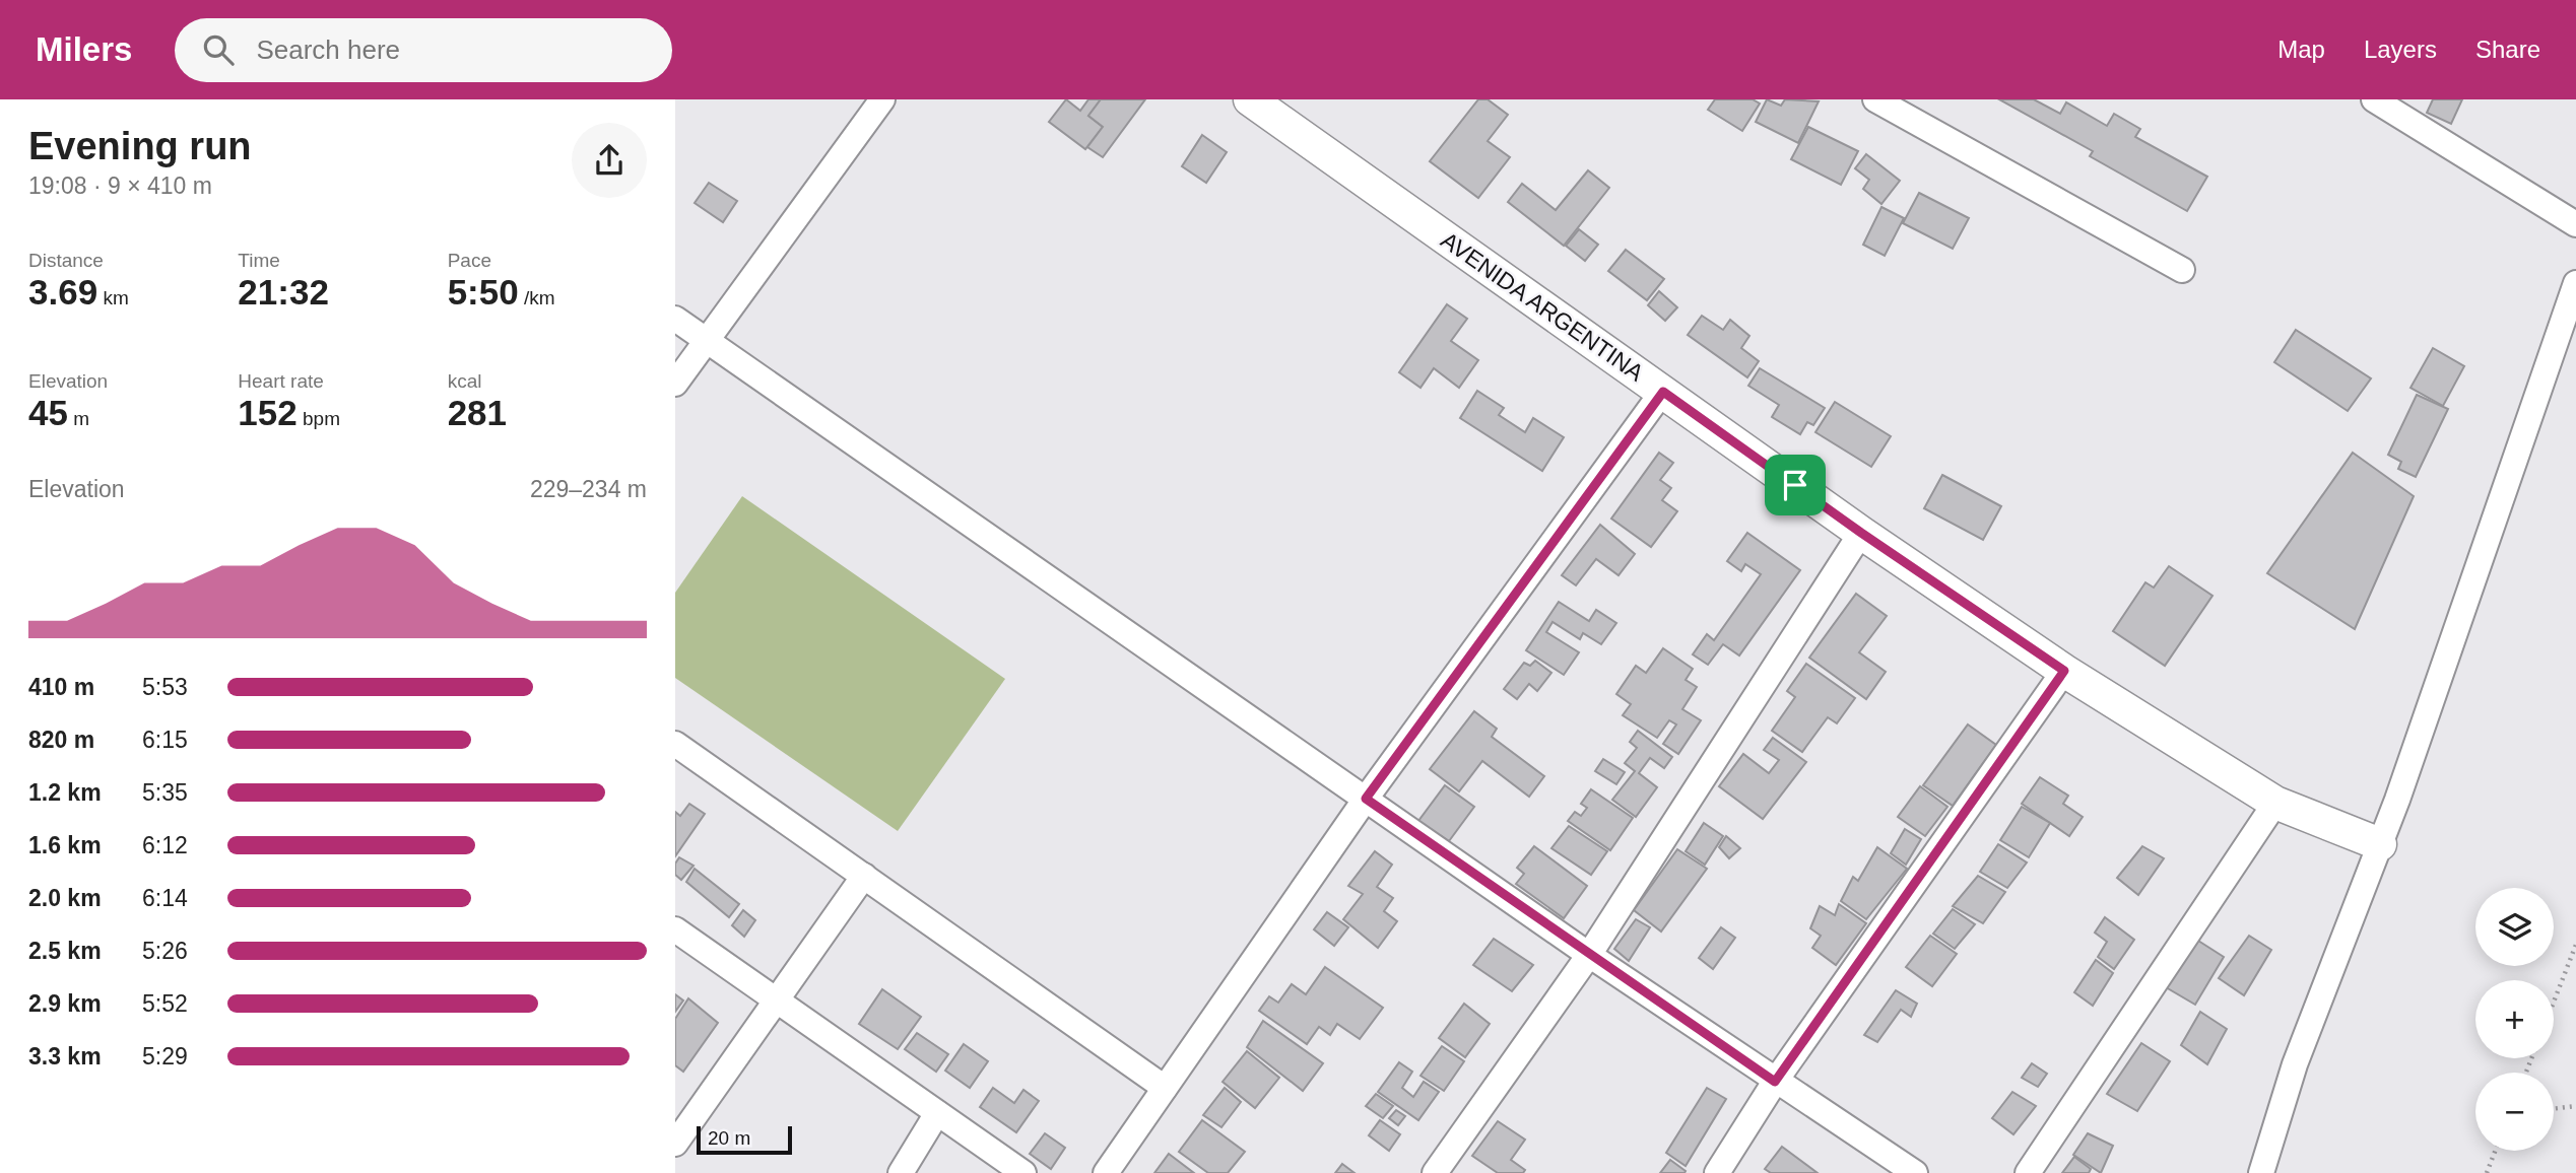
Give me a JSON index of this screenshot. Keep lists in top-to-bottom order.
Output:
{
  "streets": {
    "street": ["AVENIDA ARGENTINA"]
  },
  "scale_bar": "20 m",
  "page": {
    "header": "Milers",
    "search": "Search here",
    "nav": ["Map", "Layers", "Share"],
    "heading": ["Evening run", "19:08 · 9 × 410 m"],
    "stats": [
      ["Distance", "3.69 km"],
      ["Time", "21:32"],
      ["Pace", "5:50 /km"],
      ["Elevation", "45 m"],
      ["Heart rate", "152 bpm"],
      ["kcal", "281"]
    ],
    "chart": ["Elevation", "229–234 m"],
    "list": [
      {
        "name": "410 m",
        "note": "5:53"
      },
      {
        "name": "820 m",
        "note": "6:15"
      },
      {
        "name": "1.2 km",
        "note": "5:35"
      },
      {
        "name": "1.6 km",
        "note": "6:12"
      },
      {
        "name": "2.0 km",
        "note": "6:14"
      },
      {
        "name": "2.5 km",
        "note": "5:26"
      },
      {
        "name": "2.9 km",
        "note": "5:52"
      },
      {
        "name": "3.3 km",
        "note": "5:29"
      }
    ],
    "map_buttons": ["+", "−"],
    "scale": "20 m"
  }
}
